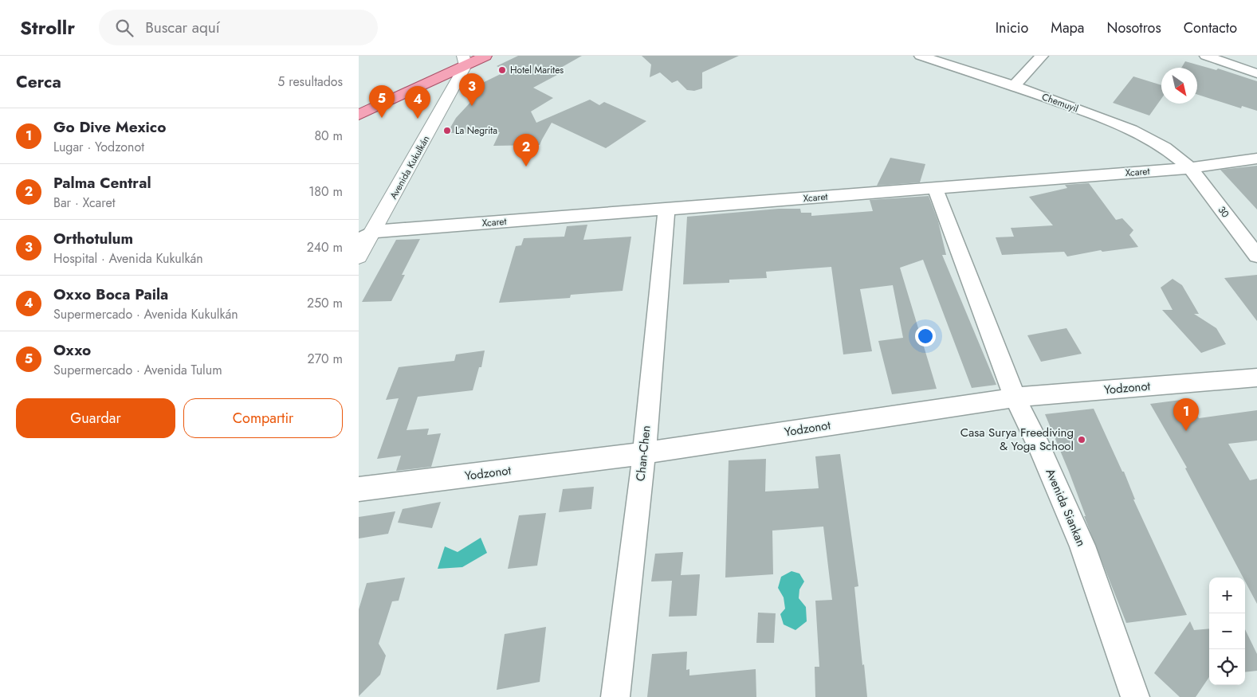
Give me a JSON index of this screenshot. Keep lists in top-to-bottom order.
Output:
{
  "streets": {
    "street": [
      "Chemuyil",
      "Avenida Kukulkán",
      "Xcaret",
      "30",
      "Yodzonot",
      "Chan-Chen",
      "Avenida Siankan"
    ]
  },
  "crossings": [
    ["Chemuyil", "Xcaret"],
    ["Chemuyil", "30"],
    ["Avenida Kukulkán", "Xcaret"],
    ["Xcaret", "30"],
    ["Xcaret", "Chan-Chen"],
    ["Xcaret", "Avenida Siankan"],
    ["Yodzonot", "Chan-Chen"],
    ["Yodzonot", "Avenida Siankan"]
  ],
  "places": ["Hotel Marites", "La Negrita", "Casa Surya Freediving & Yoga School"],
  "north": "bottom right",
  "page": {
    "header": "Strollr",
    "search": "Buscar aquí",
    "nav": [
      "Inicio",
      "Mapa",
      "Nosotros",
      "Contacto"
    ],
    "heading": ["Cerca", "5 resultados"],
    "pins": [
      "3",
      "5",
      "4",
      "2",
      "1"
    ],
    "list": [
      {
        "mark": "1",
        "name": "Go Dive Mexico",
        "note": "Lugar · Yodzonot",
        "value": "80 m"
      },
      {
        "mark": "2",
        "name": "Palma Central",
        "note": "Bar · Xcaret",
        "value": "180 m"
      },
      {
        "mark": "3",
        "name": "Orthotulum",
        "note": "Hospital · Avenida Kukulkán",
        "value": "240 m"
      },
      {
        "mark": "4",
        "name": "Oxxo Boca Paila",
        "note": "Supermercado · Avenida Kukulkán",
        "value": "250 m"
      },
      {
        "mark": "5",
        "name": "Oxxo",
        "note": "Supermercado · Avenida Tulum",
        "value": "270 m"
      }
    ],
    "buttons": ["Guardar", "Compartir"],
    "map_buttons": ["+", "−"]
  }
}
